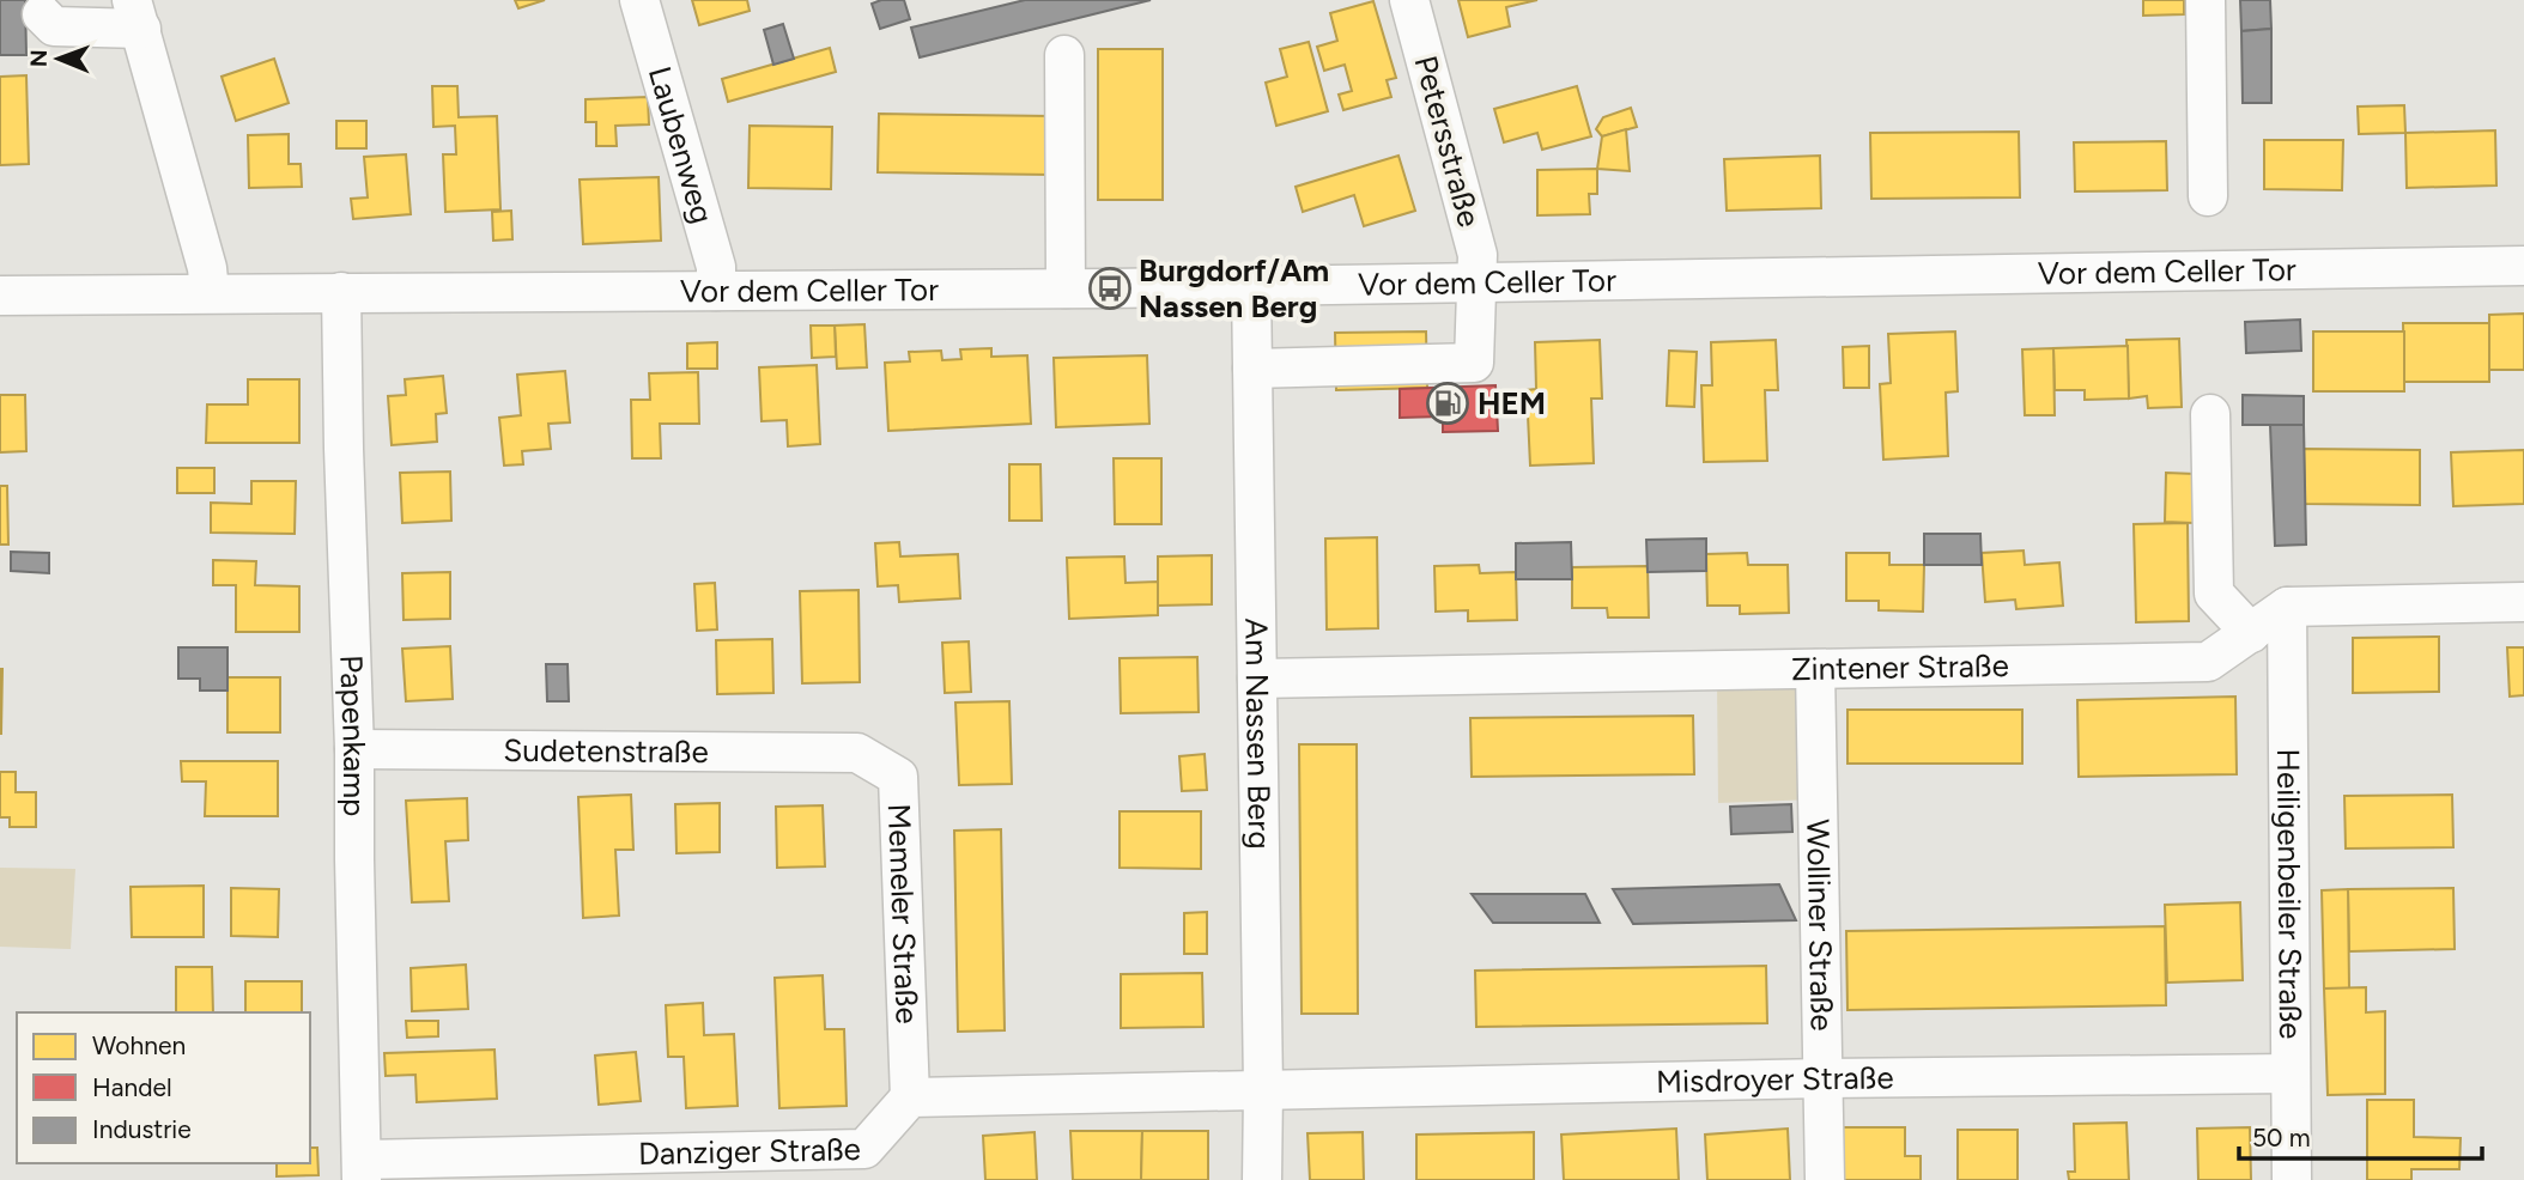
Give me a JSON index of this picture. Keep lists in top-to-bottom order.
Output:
{
  "streets": {
    "street": [
      "Petersstraße",
      "Laubenweg",
      "Vor dem Celler Tor",
      "Zintener Straße",
      "Am Nassen Berg",
      "Papenkamp",
      "Sudetenstraße",
      "Heiligenbeiler Straße",
      "Memeler Straße",
      "Wolliner Straße",
      "Misdroyer Straße",
      "Danziger Straße"
    ]
  },
  "crossings": [
    ["Petersstraße", "Vor dem Celler Tor"],
    ["Petersstraße", "Am Nassen Berg"],
    ["Laubenweg", "Vor dem Celler Tor"],
    ["Vor dem Celler Tor", "Am Nassen Berg"],
    ["Vor dem Celler Tor", "Papenkamp"],
    ["Zintener Straße", "Am Nassen Berg"],
    ["Zintener Straße", "Heiligenbeiler Straße"],
    ["Zintener Straße", "Wolliner Straße"],
    ["Am Nassen Berg", "Misdroyer Straße"],
    ["Papenkamp", "Sudetenstraße"],
    ["Papenkamp", "Danziger Straße"],
    ["Sudetenstraße", "Memeler Straße"],
    ["Heiligenbeiler Straße", "Misdroyer Straße"],
    ["Memeler Straße", "Danziger Straße"],
    ["Wolliner Straße", "Misdroyer Straße"]
  ],
  "places": {
    "bus stop": ["Burgdorf/Am Nassen Berg"],
    "fuel station": ["HEM"]
  },
  "legend": ["Wohnen", "Handel", "Industrie"],
  "scale_bar": "50 m",
  "north": "left"
}
